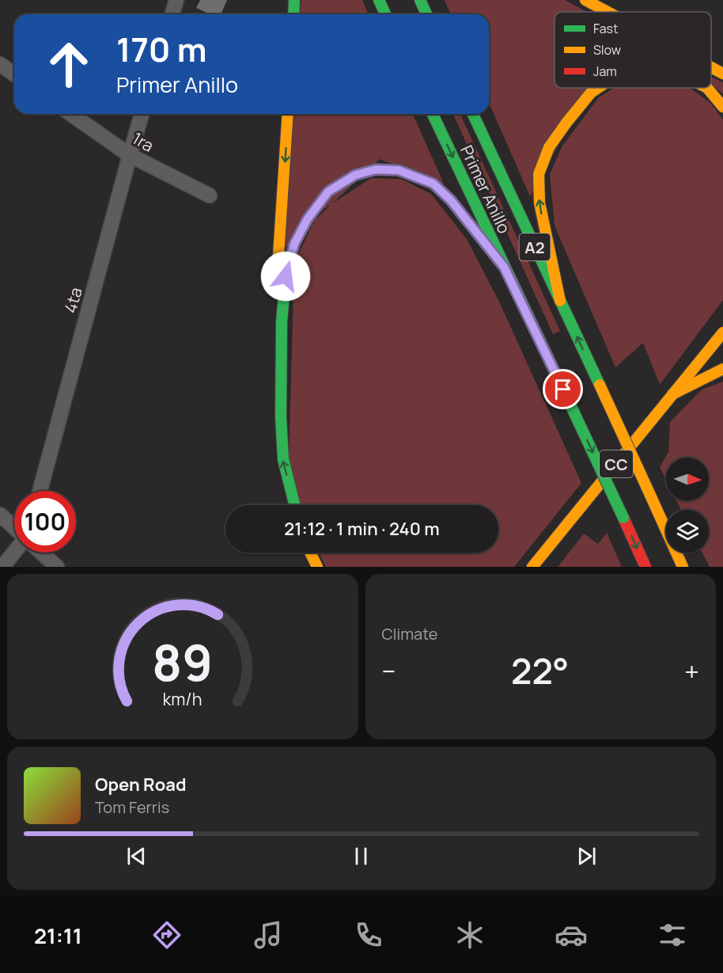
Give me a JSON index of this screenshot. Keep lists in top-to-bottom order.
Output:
{
  "streets": {
    "main road": ["Primer Anillo", "A2", "CC"],
    "street": ["1ra", "4ta"]
  },
  "crossings": [
    ["1ra", "4ta"]
  ],
  "legend": ["Fast", "Slow", "Jam"],
  "north": "right",
  "page": {
    "turn": ["170 m", "Primer Anillo"],
    "limit": "100",
    "trip": "21:12 · 1 min · 240 m",
    "tile": "Climate",
    "heat": ["−", "22°", "+"],
    "song": ["Open Road", "Tom Ferris"],
    "tabs": "21:11",
    "gauge": ["89", "km/h"]
  }
}
